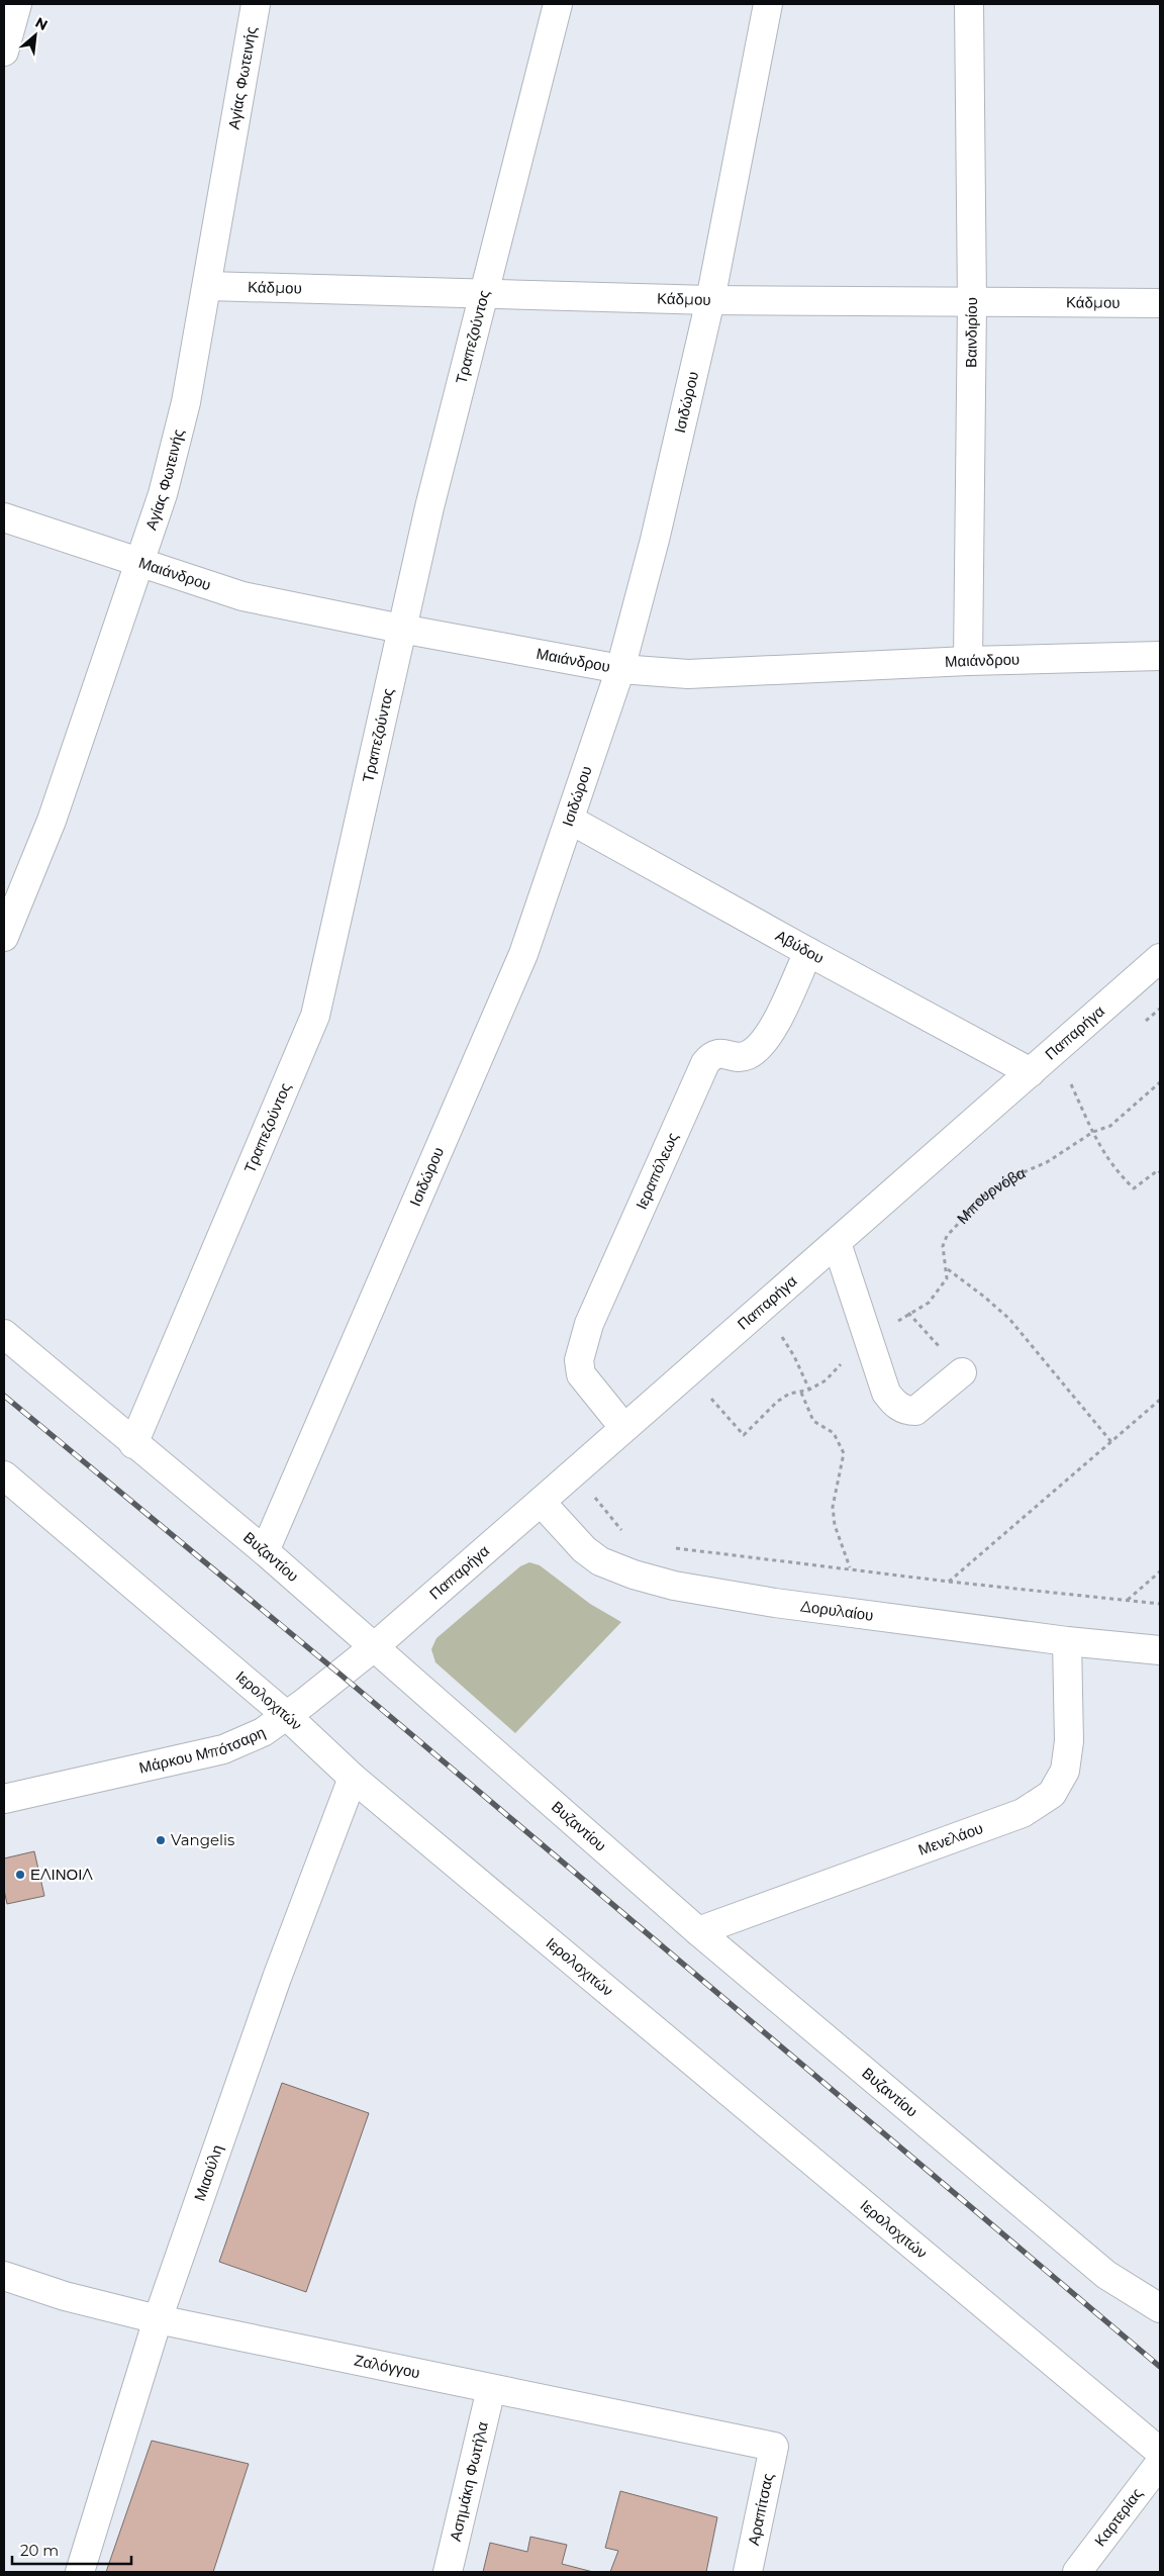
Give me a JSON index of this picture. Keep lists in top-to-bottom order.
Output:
{
  "streets": {
    "street": [
      "Αγίας Φωτεινής",
      "Κάδμου",
      "Βαινδιρίου",
      "Τραπεζούντος",
      "Ισιδώρου",
      "Μαιάνδρου",
      "Αβύδου",
      "Παπαρήγα",
      "Ιεραπόλεως",
      "Βυζαντίου",
      "Δορυλαίου",
      "Ιερολοχιτών",
      "Μάρκου Μπότσαρη",
      "Μενελάου",
      "Μιαούλη",
      "Ζαλόγγου",
      "Ασημάκη Φωτήλα",
      "Αραπίτσας",
      "Καρτερίας"
    ],
    "path": ["Μπουρνόβα"]
  },
  "crossings": [
    ["Αγίας Φωτεινής", "Κάδμου"],
    ["Αγίας Φωτεινής", "Μαιάνδρου"],
    ["Κάδμου", "Βαινδιρίου"],
    ["Κάδμου", "Τραπεζούντος"],
    ["Κάδμου", "Ισιδώρου"],
    ["Βαινδιρίου", "Μαιάνδρου"],
    ["Τραπεζούντος", "Μαιάνδρου"],
    ["Τραπεζούντος", "Βυζαντίου"],
    ["Ισιδώρου", "Μαιάνδρου"],
    ["Ισιδώρου", "Αβύδου"],
    ["Ισιδώρου", "Βυζαντίου"],
    ["Αβύδου", "Παπαρήγα"],
    ["Αβύδου", "Ιεραπόλεως"],
    ["Παπαρήγα", "Ιεραπόλεως"],
    ["Παπαρήγα", "Βυζαντίου"],
    ["Παπαρήγα", "Δορυλαίου"],
    ["Παπαρήγα", "Μάρκου Μπότσαρη"],
    ["Βυζαντίου", "Μάρκου Μπότσαρη"],
    ["Βυζαντίου", "Μενελάου"],
    ["Δορυλαίου", "Μενελάου"],
    ["Ιερολοχιτών", "Μάρκου Μπότσαρη"],
    ["Ιερολοχιτών", "Μιαούλη"],
    ["Μιαούλη", "Ζαλόγγου"],
    ["Ζαλόγγου", "Ασημάκη Φωτήλα"],
    ["Ζαλόγγου", "Αραπίτσας"]
  ],
  "places": ["Vangelis", "ΕΛΙΝΟΙΛ"],
  "scale_bar": "20 m",
  "north": "top right"
}
